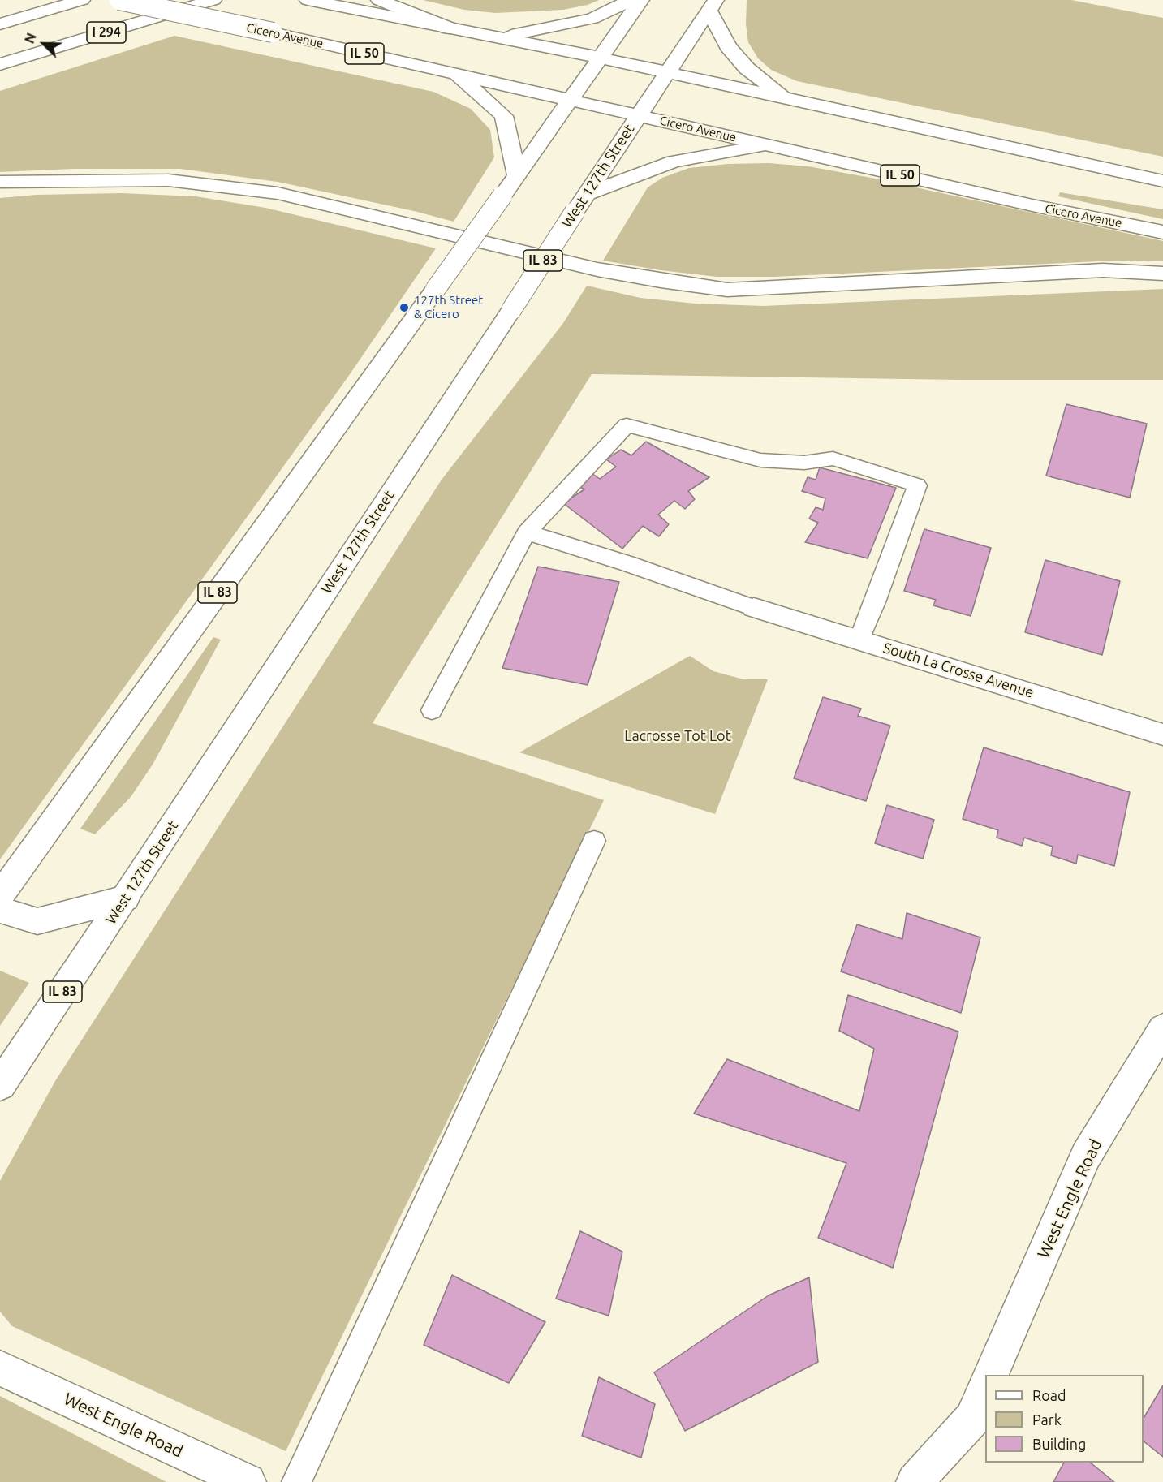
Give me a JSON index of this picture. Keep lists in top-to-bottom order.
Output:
{
  "streets": {
    "main road": [
      "I 294",
      "Cicero Avenue",
      "IL 50",
      "West 127th Street",
      "IL 83",
      "South La Crosse Avenue",
      "West Engle Road"
    ]
  },
  "crossings": [
    ["Cicero Avenue", "West 127th Street"],
    ["Cicero Avenue", "IL 83"]
  ],
  "parks": ["Lacrosse Tot Lot"],
  "places": ["127th Street & Cicero"],
  "legend": ["Road", "Park", "Building"],
  "north": "top left"
}
